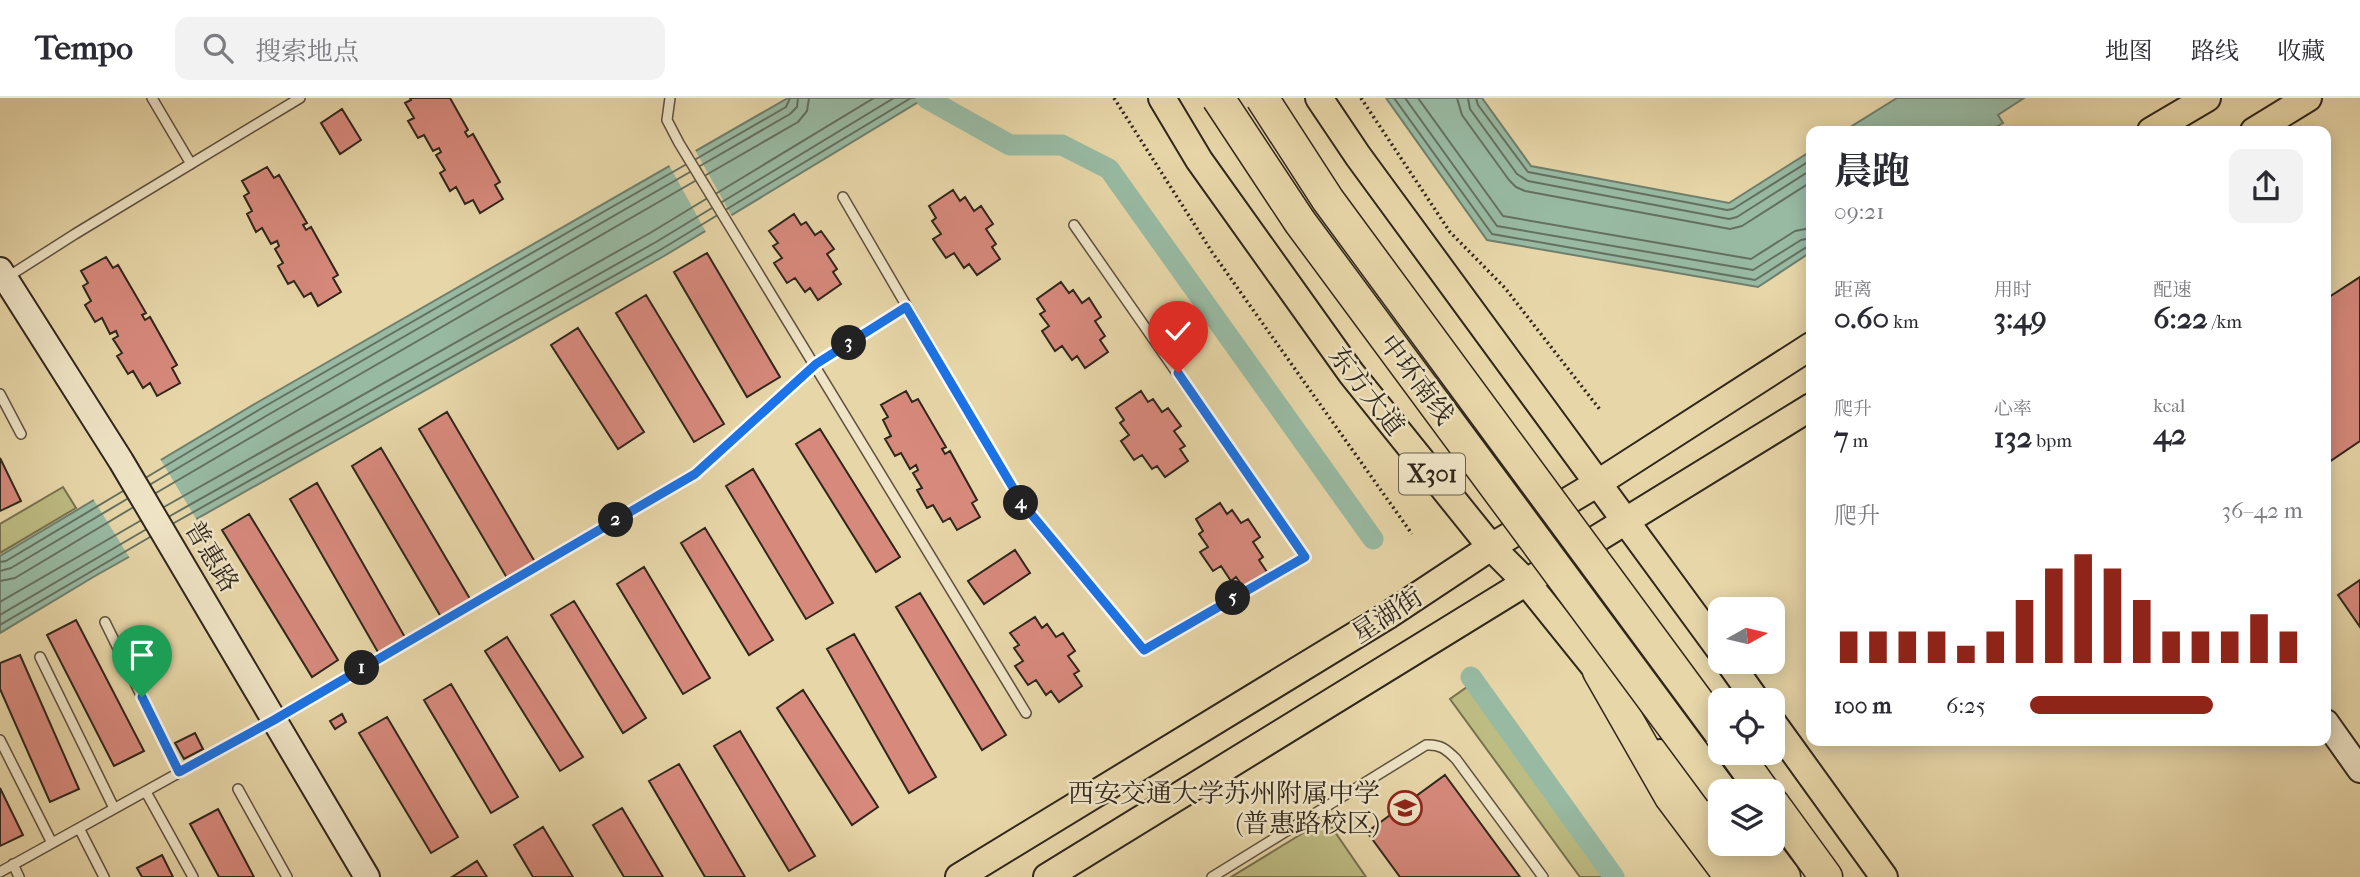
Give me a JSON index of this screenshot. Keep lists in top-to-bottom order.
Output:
{
  "streets": {
    "highway": ["中环南线"],
    "main road": [
      "东方大道",
      "X301",
      "普惠路",
      "星湖街"
    ]
  },
  "crossings": [
    ["东方大道", "星湖街"]
  ],
  "places": {
    "school or university": ["西安交通大学苏州附属中学 (普惠路校区)"]
  },
  "north": "right",
  "page": {
    "header": "Tempo",
    "search": "搜索地点",
    "nav": ["地图", "路线", "收藏"],
    "heading": ["晨跑", "09:21"],
    "stats": [
      ["距离", "0.60 km"],
      ["用时", "3:49"],
      ["配速", "6:22 /km"],
      ["爬升", "7 m"],
      ["心率", "132 bpm"],
      ["kcal", "42"]
    ],
    "pins": [
      "3",
      "4",
      "2",
      "5",
      "1"
    ],
    "chart": ["爬升", "36–42 m"],
    "list": [
      {
        "name": "100 m",
        "note": "6:25"
      }
    ]
  }
}
